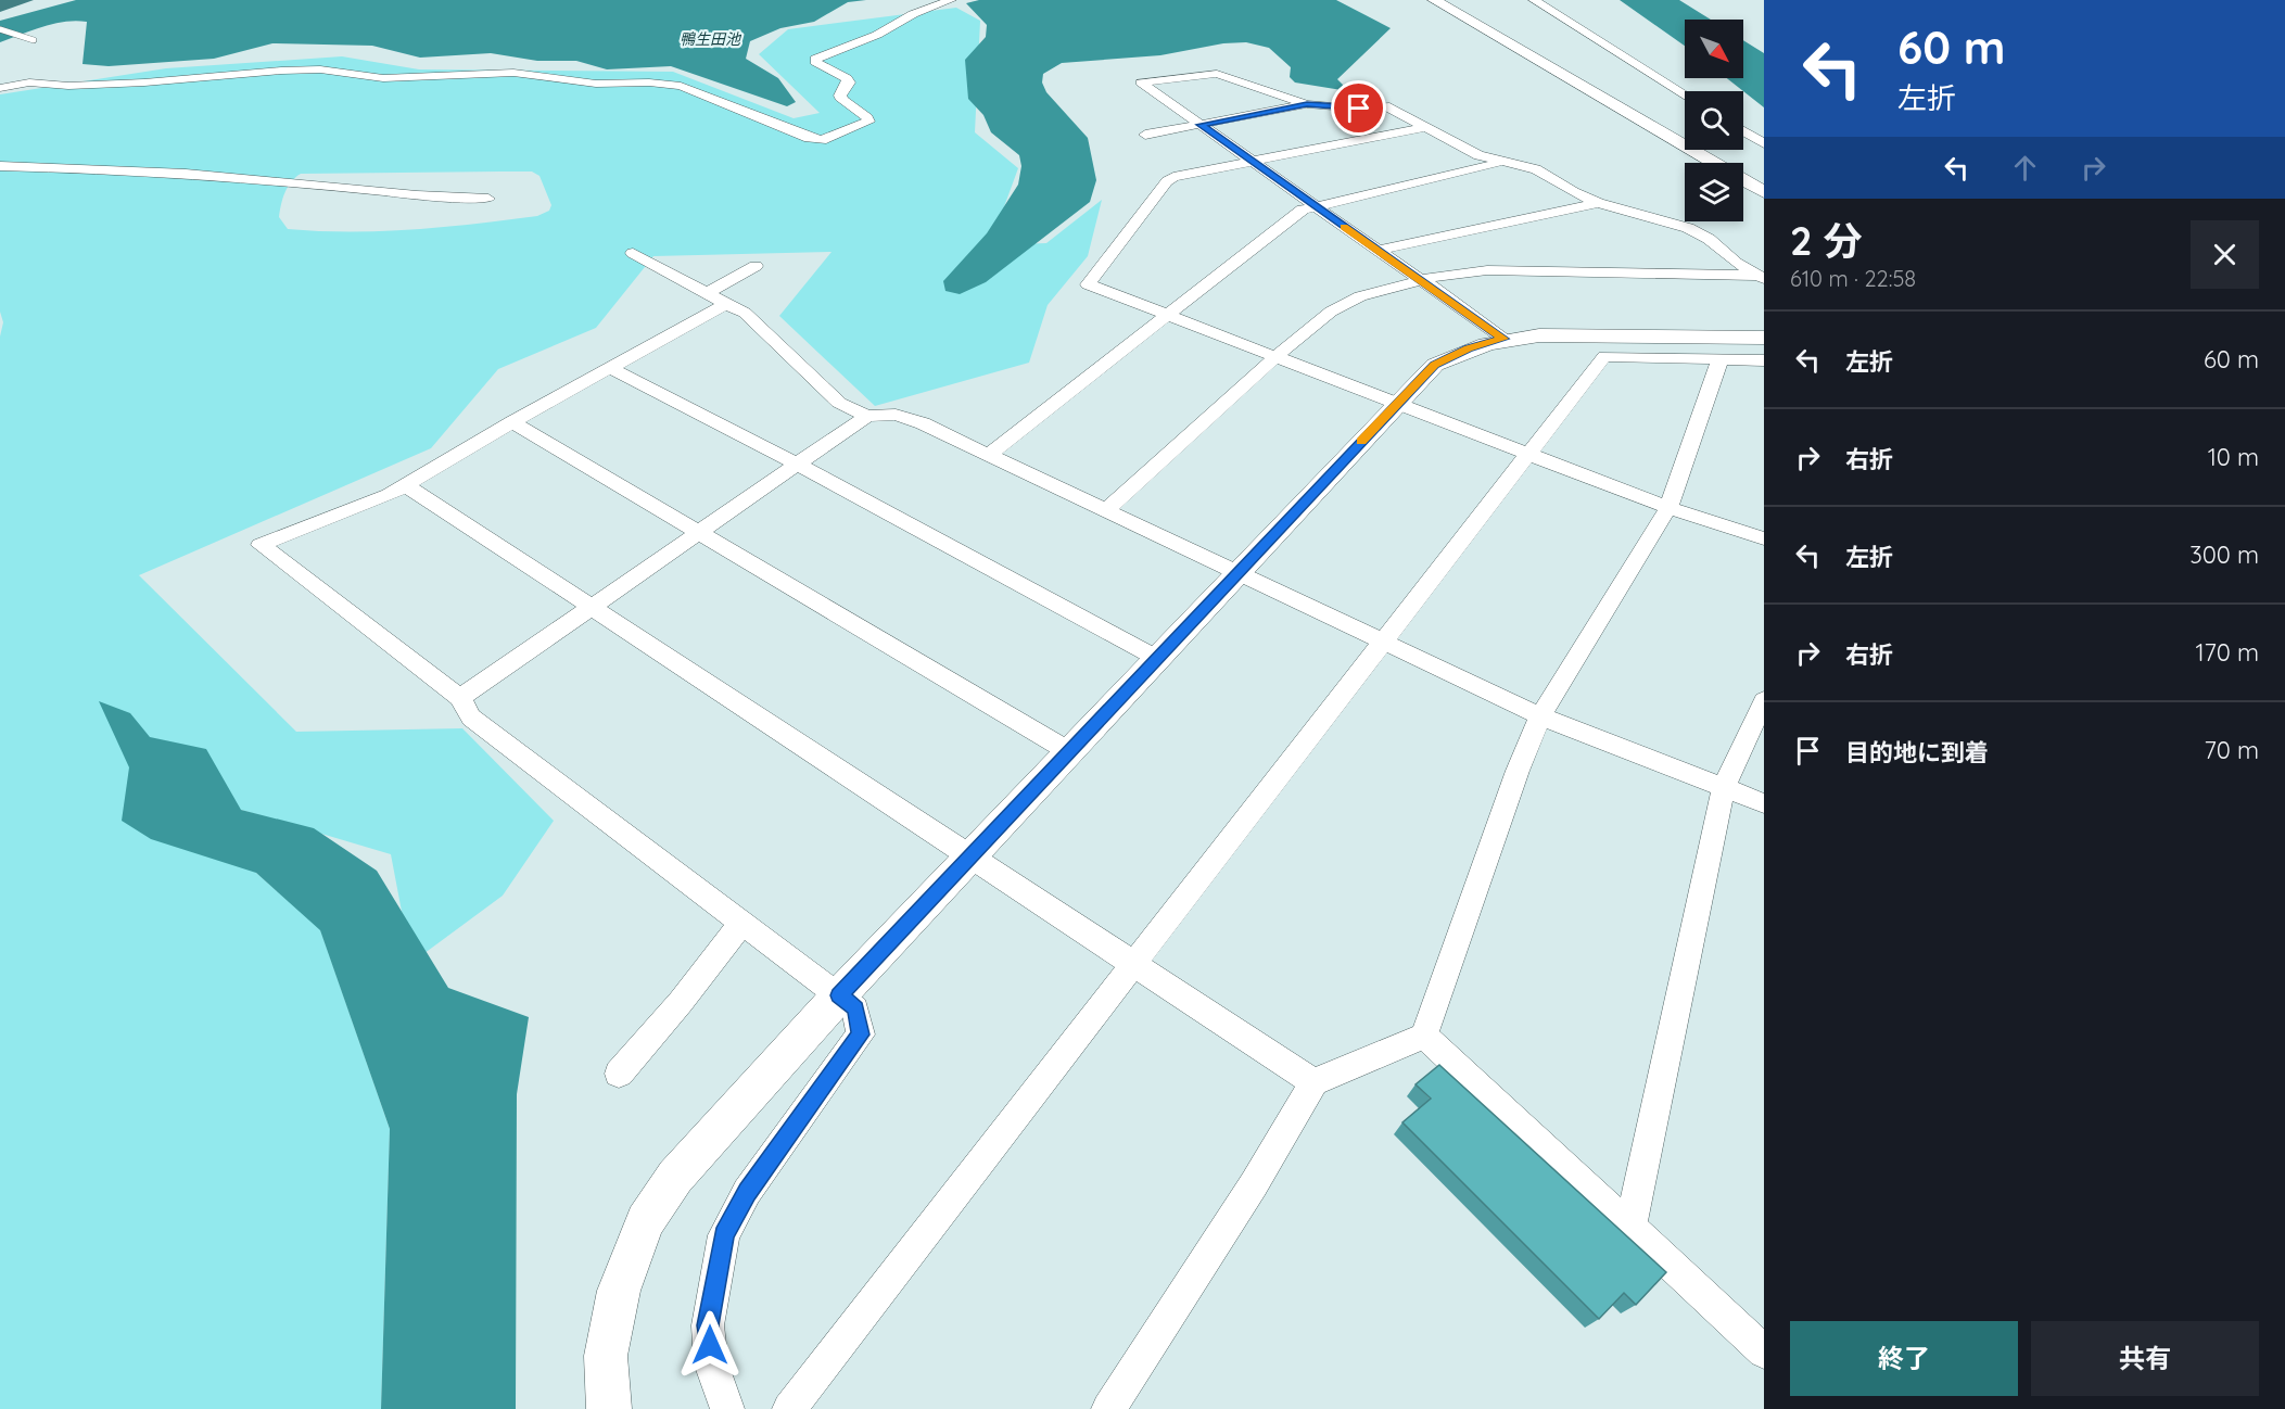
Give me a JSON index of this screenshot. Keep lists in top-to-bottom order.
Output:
{
  "water": ["鴨生田池"],
  "north": "bottom right",
  "page": {
    "turn": ["60 m", "左折"],
    "heading": ["2 分", "610 m · 22:58"],
    "list": [
      {
        "name": "左折",
        "value": "60 m"
      },
      {
        "name": "右折",
        "value": "10 m"
      },
      {
        "name": "左折",
        "value": "300 m"
      },
      {
        "name": "右折",
        "value": "170 m"
      },
      {
        "name": "目的地に到着",
        "value": "70 m"
      }
    ],
    "buttons": ["終了", "共有"]
  }
}
